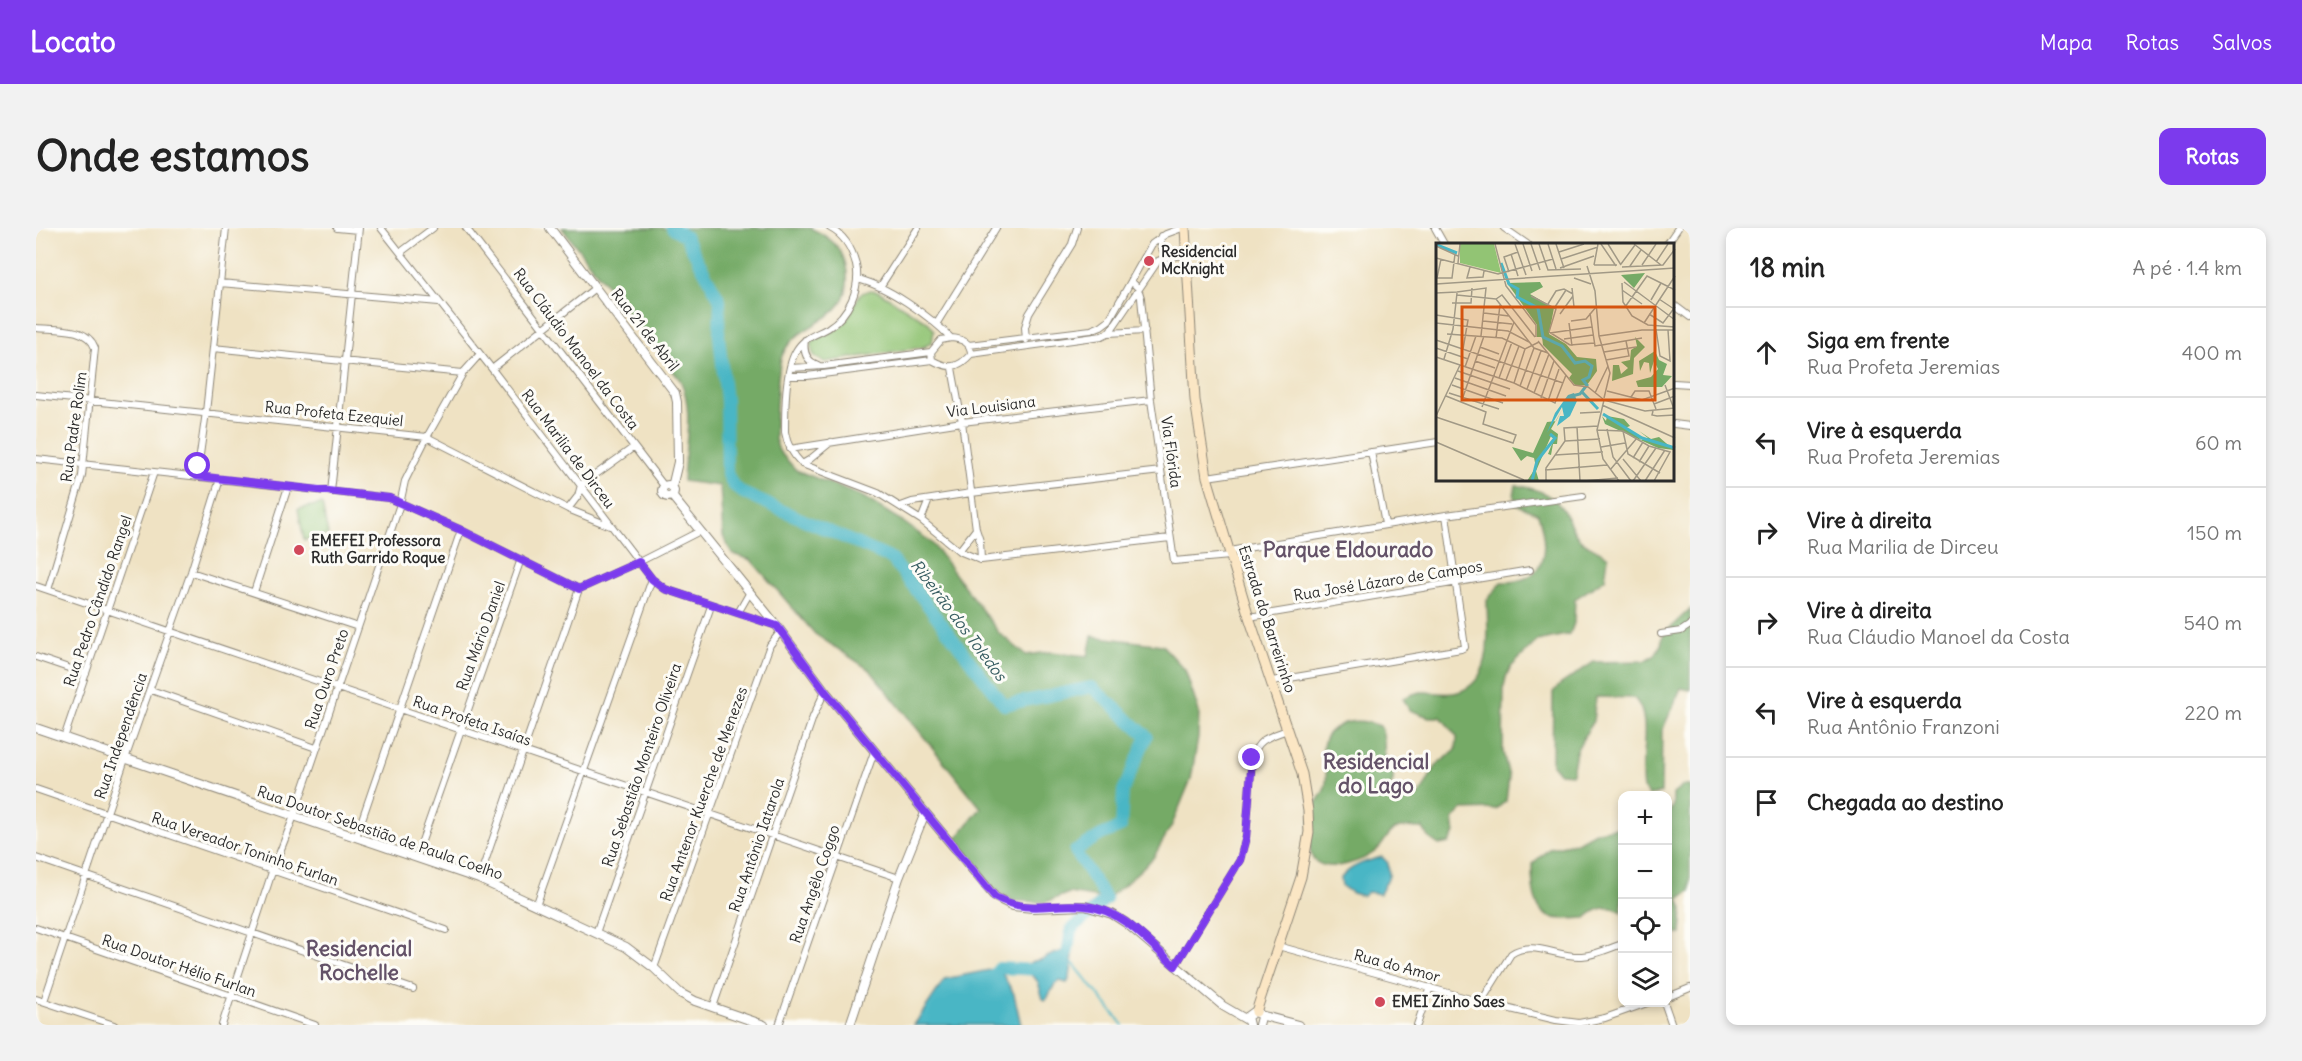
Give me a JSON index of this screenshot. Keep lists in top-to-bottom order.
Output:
{
  "streets": {
    "main road": ["Estrada do Barreirinho"],
    "street": [
      "Rua 21 de Abril",
      "Rua Cláudio Manoel da Costa",
      "Via Louisiana",
      "Rua Profeta Ezequiel",
      "Rua Padre Rolim",
      "Rua Marilia de Dirceu",
      "Via Flórida",
      "Rua José Lázaro de Campos",
      "Rua Pedro Cândido Rangel",
      "Rua Mário Daniel",
      "Rua Ouro Preto",
      "Rua Profeta Isaías",
      "Rua Independência",
      "Rua Sebastião Monteiro Oliveira",
      "Rua Antenor Kuerche de Menezes",
      "Rua Doutor Sebastião de Paula Coelho",
      "Rua Antônio Iatarola",
      "Rua Vereador Toninho Furlan",
      "Rua Angêlo Coggo",
      "Rua Doutor Hélio Furlan",
      "Rua do Amor"
    ]
  },
  "crossings": [
    ["Rua 21 de Abril", "Rua Cláudio Manoel da Costa"],
    ["Rua Cláudio Manoel da Costa", "Rua Marilia de Dirceu"],
    ["Rua Cláudio Manoel da Costa", "Rua Antenor Kuerche de Menezes"],
    ["Rua Cláudio Manoel da Costa", "Rua Antônio Iatarola"],
    ["Rua Cláudio Manoel da Costa", "Rua Angêlo Coggo"],
    ["Via Louisiana", "Via Flórida"],
    ["Rua Profeta Ezequiel", "Rua Padre Rolim"],
    ["Rua Profeta Ezequiel", "Rua Marilia de Dirceu"],
    ["Rua Profeta Ezequiel", "Rua Ouro Preto"],
    ["Rua Padre Rolim", "Rua Profeta Isaías"],
    ["Rua Marilia de Dirceu", "Rua Ouro Preto"],
    ["Rua Marilia de Dirceu", "Rua Sebastião Monteiro Oliveira"],
    ["Rua Marilia de Dirceu", "Rua Antenor Kuerche de Menezes"],
    ["Via Flórida", "Estrada do Barreirinho"],
    ["Rua José Lázaro de Campos", "Estrada do Barreirinho"],
    ["Rua Pedro Cândido Rangel", "Rua Profeta Isaías"],
    ["Rua Pedro Cândido Rangel", "Rua Doutor Sebastião de Paula Coelho"],
    ["Estrada do Barreirinho", "Rua do Amor"],
    ["Rua Mário Daniel", "Rua Profeta Isaías"],
    ["Rua Mário Daniel", "Rua Doutor Sebastião de Paula Coelho"],
    ["Rua Ouro Preto", "Rua Profeta Isaías"],
    ["Rua Ouro Preto", "Rua Doutor Sebastião de Paula Coelho"],
    ["Rua Ouro Preto", "Rua Vereador Toninho Furlan"],
    ["Rua Ouro Preto", "Rua Doutor Hélio Furlan"],
    ["Rua Profeta Isaías", "Rua Independência"],
    ["Rua Profeta Isaías", "Rua Sebastião Monteiro Oliveira"],
    ["Rua Profeta Isaías", "Rua Antenor Kuerche de Menezes"],
    ["Rua Profeta Isaías", "Rua Antônio Iatarola"],
    ["Rua Profeta Isaías", "Rua Angêlo Coggo"],
    ["Rua Independência", "Rua Doutor Sebastião de Paula Coelho"],
    ["Rua Independência", "Rua Vereador Toninho Furlan"],
    ["Rua Independência", "Rua Doutor Hélio Furlan"],
    ["Rua Sebastião Monteiro Oliveira", "Rua Doutor Sebastião de Paula Coelho"],
    ["Rua Antenor Kuerche de Menezes", "Rua Doutor Sebastião de Paula Coelho"],
    ["Rua Doutor Sebastião de Paula Coelho", "Rua Antônio Iatarola"]
  ],
  "districts": ["Parque Eldourado", "Residencial do Lago", "Residencial Rochelle"],
  "water": ["Ribeirão dos Toledos"],
  "places": ["Residencial McKnight", "EMEFEI Professora Ruth Garrido Roque", "EMEI Zinho Saes"],
  "page": {
    "header": "Locato",
    "nav": ["Mapa", "Rotas", "Salvos"],
    "buttons": "Rotas",
    "title": "Onde estamos",
    "heading": ["18 min", "A pé · 1.4 km"],
    "list": [
      ["Siga em frente", "Rua Profeta Jeremias", "400 m"],
      ["Vire à esquerda", "Rua Profeta Jeremias", "60 m"],
      ["Vire à direita", "Rua Marilia de Dirceu", "150 m"],
      ["Vire à direita", "Rua Cláudio Manoel da Costa", "540 m"],
      ["Vire à esquerda", "Rua Antônio Franzoni", "220 m"],
      "Chegada ao destino"
    ],
    "map_buttons": ["+", "−"]
  }
}
